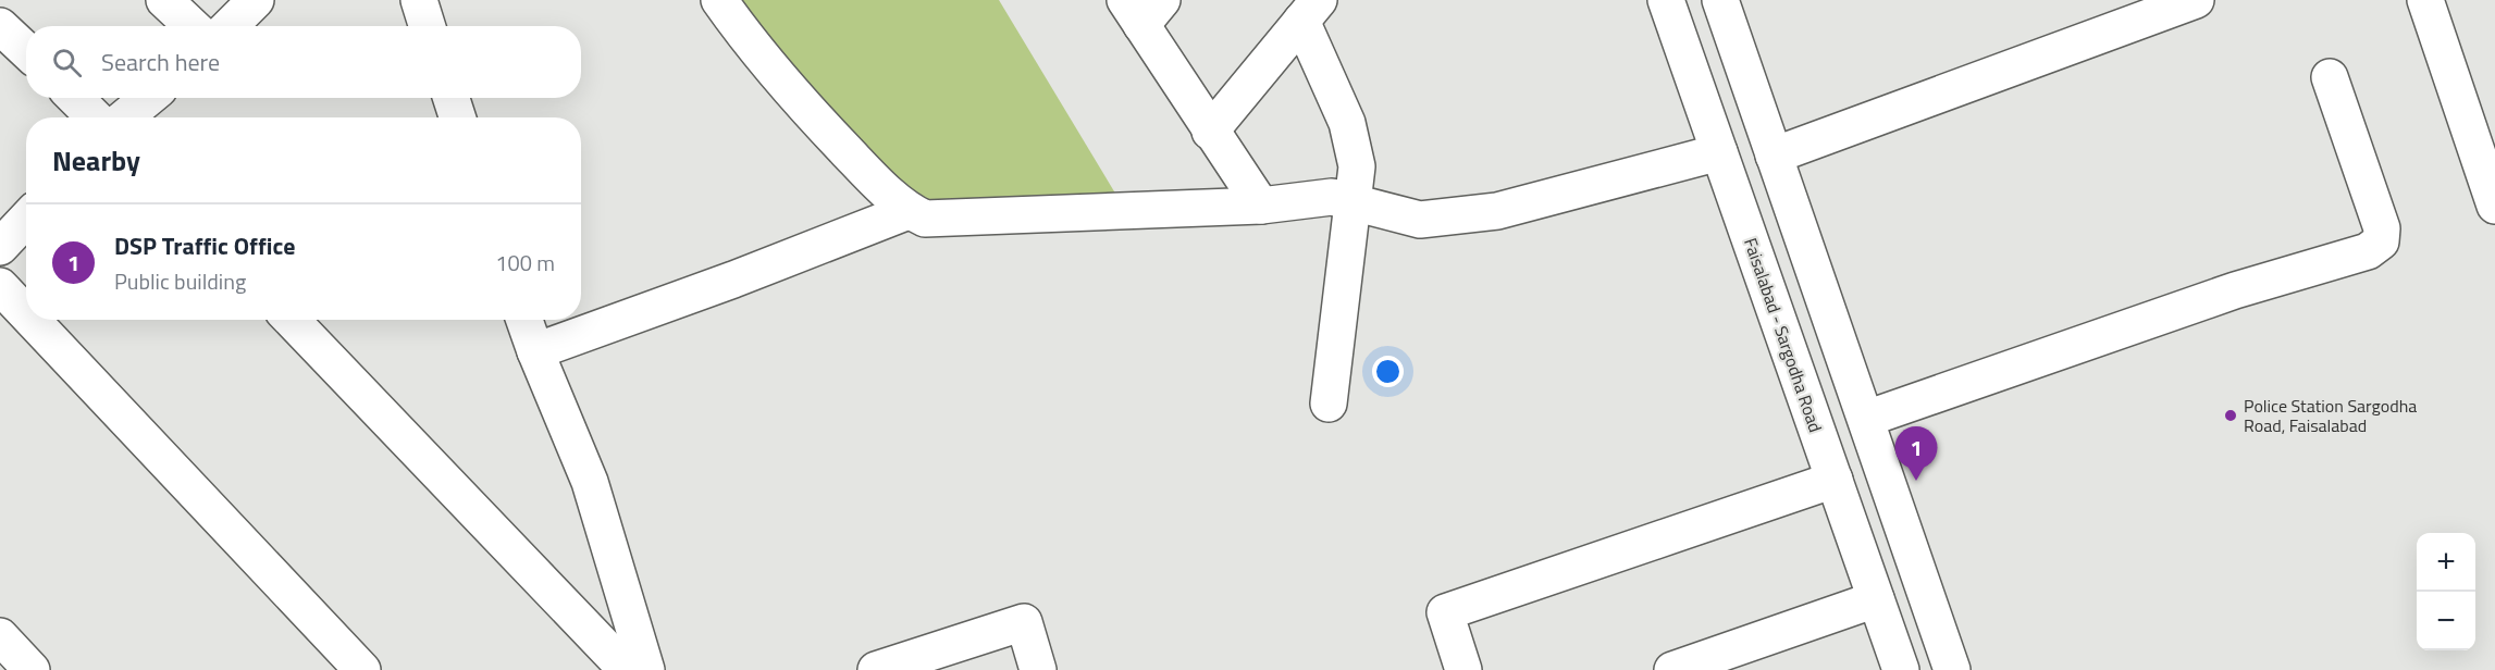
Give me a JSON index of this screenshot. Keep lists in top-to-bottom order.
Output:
{
  "streets": {
    "street": ["Faisalabad - Sargodha Road"]
  },
  "places": ["Police Station Sargodha Road, Faisalabad"],
  "page": {
    "search": "Search here",
    "heading": "Nearby",
    "list": [
      {
        "mark": "1",
        "name": "DSP Traffic Office",
        "note": "Public building",
        "value": "100 m"
      }
    ],
    "pins": "1",
    "map_buttons": ["+", "−"]
  }
}
